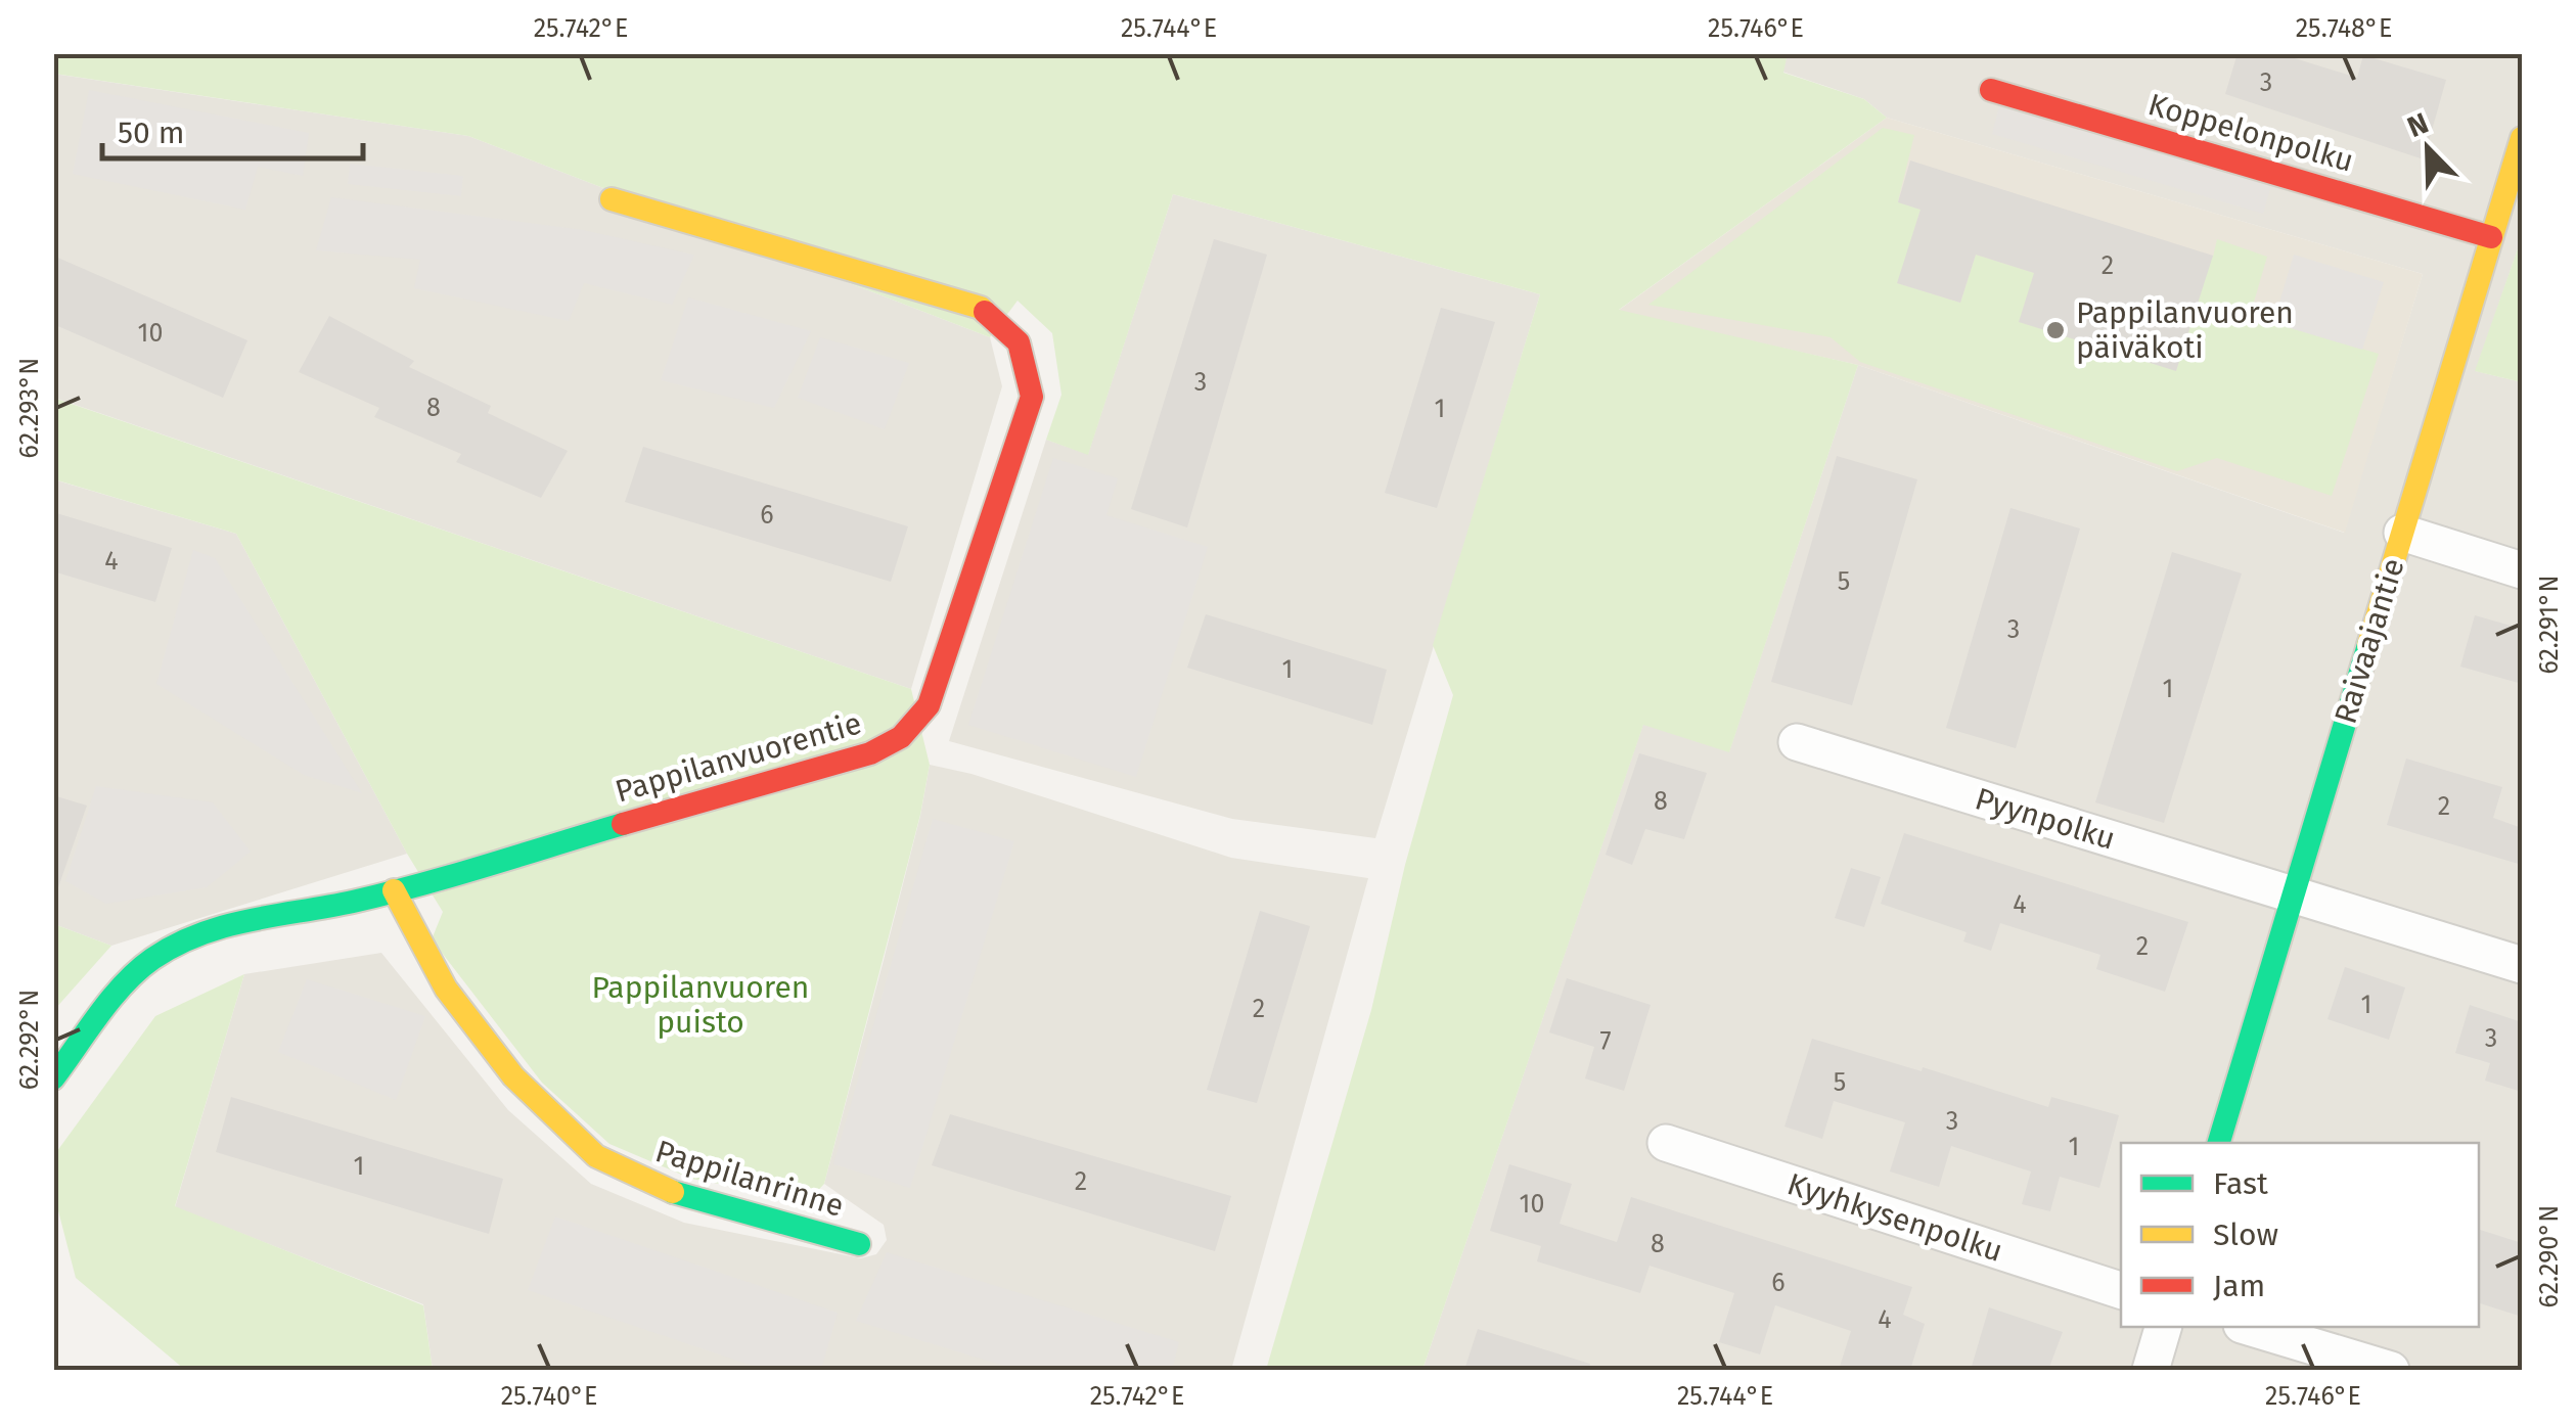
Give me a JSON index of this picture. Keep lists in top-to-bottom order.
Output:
{
  "streets": {
    "street": [
      "Koppelonpolku",
      "Raivaajantie",
      "Pappilanvuorentie",
      "Pyynpolku",
      "Pappilanrinne",
      "Kyyhkysenpolku"
    ]
  },
  "crossings": [
    ["Koppelonpolku", "Raivaajantie"],
    ["Raivaajantie", "Pyynpolku"],
    ["Pappilanvuorentie", "Pappilanrinne"]
  ],
  "parks": ["Pappilanvuoren puisto"],
  "places": ["Pappilanvuoren päiväkoti"],
  "house_numbers": [
    "3",
    "2",
    "10",
    "3",
    "8",
    "1",
    "6",
    "4",
    "5",
    "3",
    "1",
    "1",
    "8",
    "2",
    "4",
    "2",
    "1",
    "2",
    "3",
    "7",
    "5",
    "3",
    "1",
    "1",
    "2",
    "10",
    "8",
    "6",
    "4"
  ],
  "legend": ["Fast", "Slow", "Jam"],
  "scale_bar": "50 m",
  "north": "top left",
  "coordinates": [
    "25.742°E",
    "25.744°E",
    "25.746°E",
    "25.748°E",
    "62.293°N",
    "62.291°N",
    "62.292°N",
    "62.290°N",
    "25.740°E"
  ]
}
